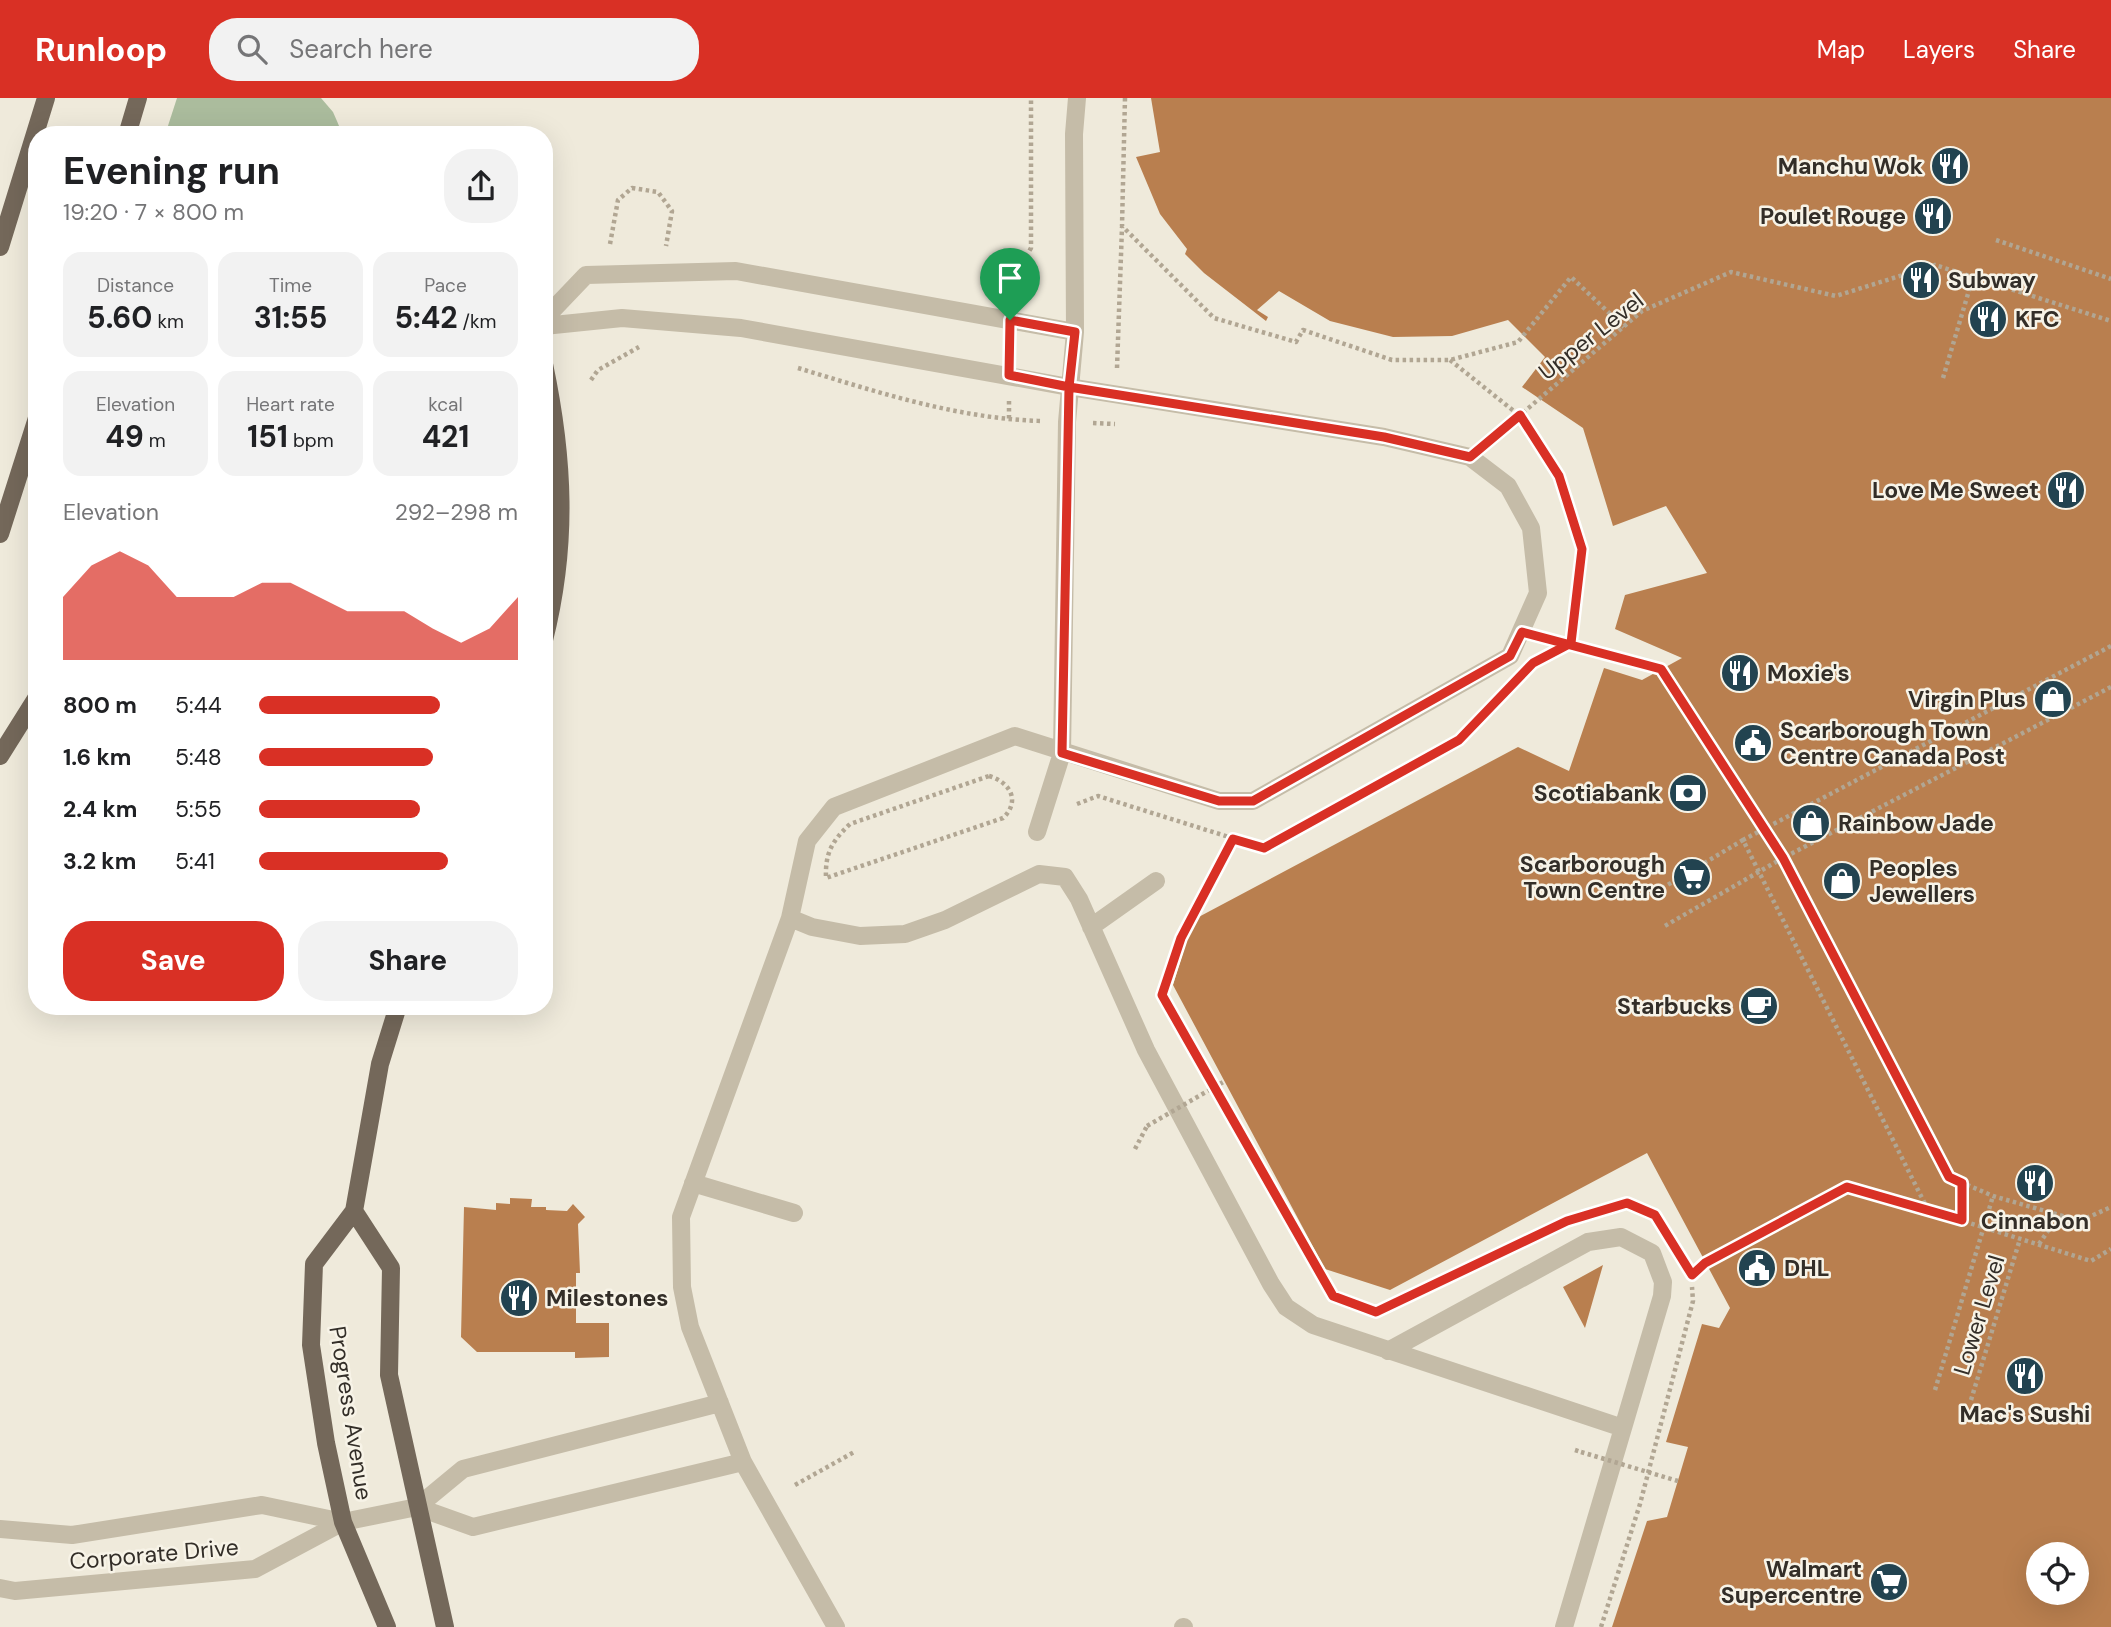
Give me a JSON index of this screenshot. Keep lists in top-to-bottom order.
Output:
{
  "streets": {
    "main road": ["Progress Avenue"],
    "street": ["Corporate Drive"],
    "path": ["Upper Level", "Lower Level"]
  },
  "crossings": [
    ["Progress Avenue", "Corporate Drive"]
  ],
  "places": {
    "restaurant": [
      "Manchu Wok",
      "Poulet Rouge",
      "Subway",
      "KFC",
      "Love Me Sweet",
      "Moxie's",
      "Cinnabon",
      "Milestones",
      "Mac's Sushi"
    ],
    "shop": ["Virgin Plus", "Rainbow Jade", "Peoples Jewellers"],
    "public building": ["Scarborough Town Centre Canada Post", "DHL"],
    "bank": ["Scotiabank"],
    "supermarket": ["Scarborough Town Centre", "Walmart Supercentre"],
    "cafe": ["Starbucks"]
  },
  "page": {
    "header": "Runloop",
    "search": "Search here",
    "nav": ["Map", "Layers", "Share"],
    "heading": ["Evening run", "19:20 · 7 × 800 m"],
    "stats": [
      ["Distance", "5.60 km"],
      ["Time", "31:55"],
      ["Pace", "5:42 /km"],
      ["Elevation", "49 m"],
      ["Heart rate", "151 bpm"],
      ["kcal", "421"]
    ],
    "chart": ["Elevation", "292–298 m"],
    "list": [
      {
        "name": "800 m",
        "note": "5:44"
      },
      {
        "name": "1.6 km",
        "note": "5:48"
      },
      {
        "name": "2.4 km",
        "note": "5:55"
      },
      {
        "name": "3.2 km",
        "note": "5:41"
      }
    ],
    "buttons": ["Save", "Share"]
  }
}
